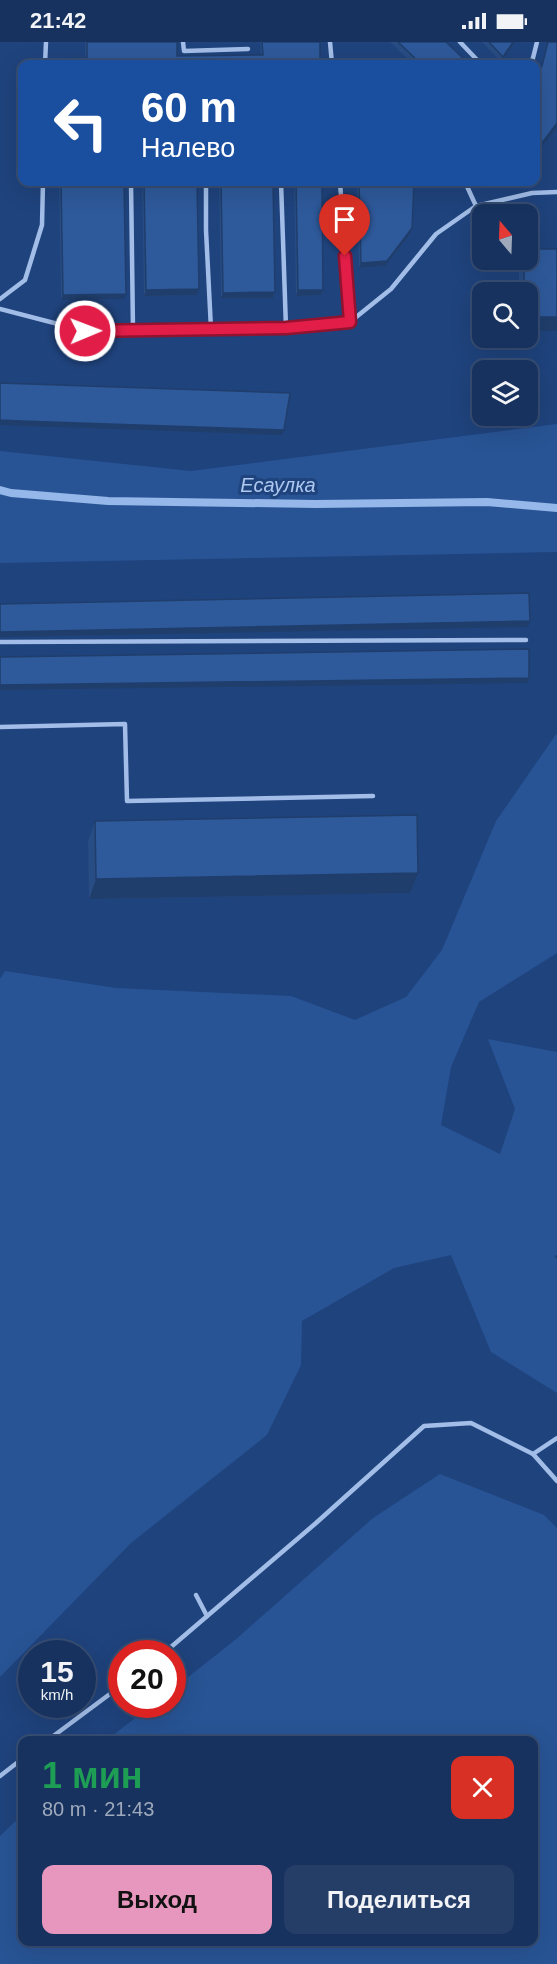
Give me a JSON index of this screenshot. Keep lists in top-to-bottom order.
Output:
{
  "water": ["Есаулка"],
  "north": "top",
  "page": {
    "status": "21:42",
    "turn": ["60 m", "Налево"],
    "speed": "15 km/h",
    "limit": "20",
    "heading": ["1 мин", "80 m · 21:43"],
    "buttons": ["Выход", "Поделиться"]
  }
}
